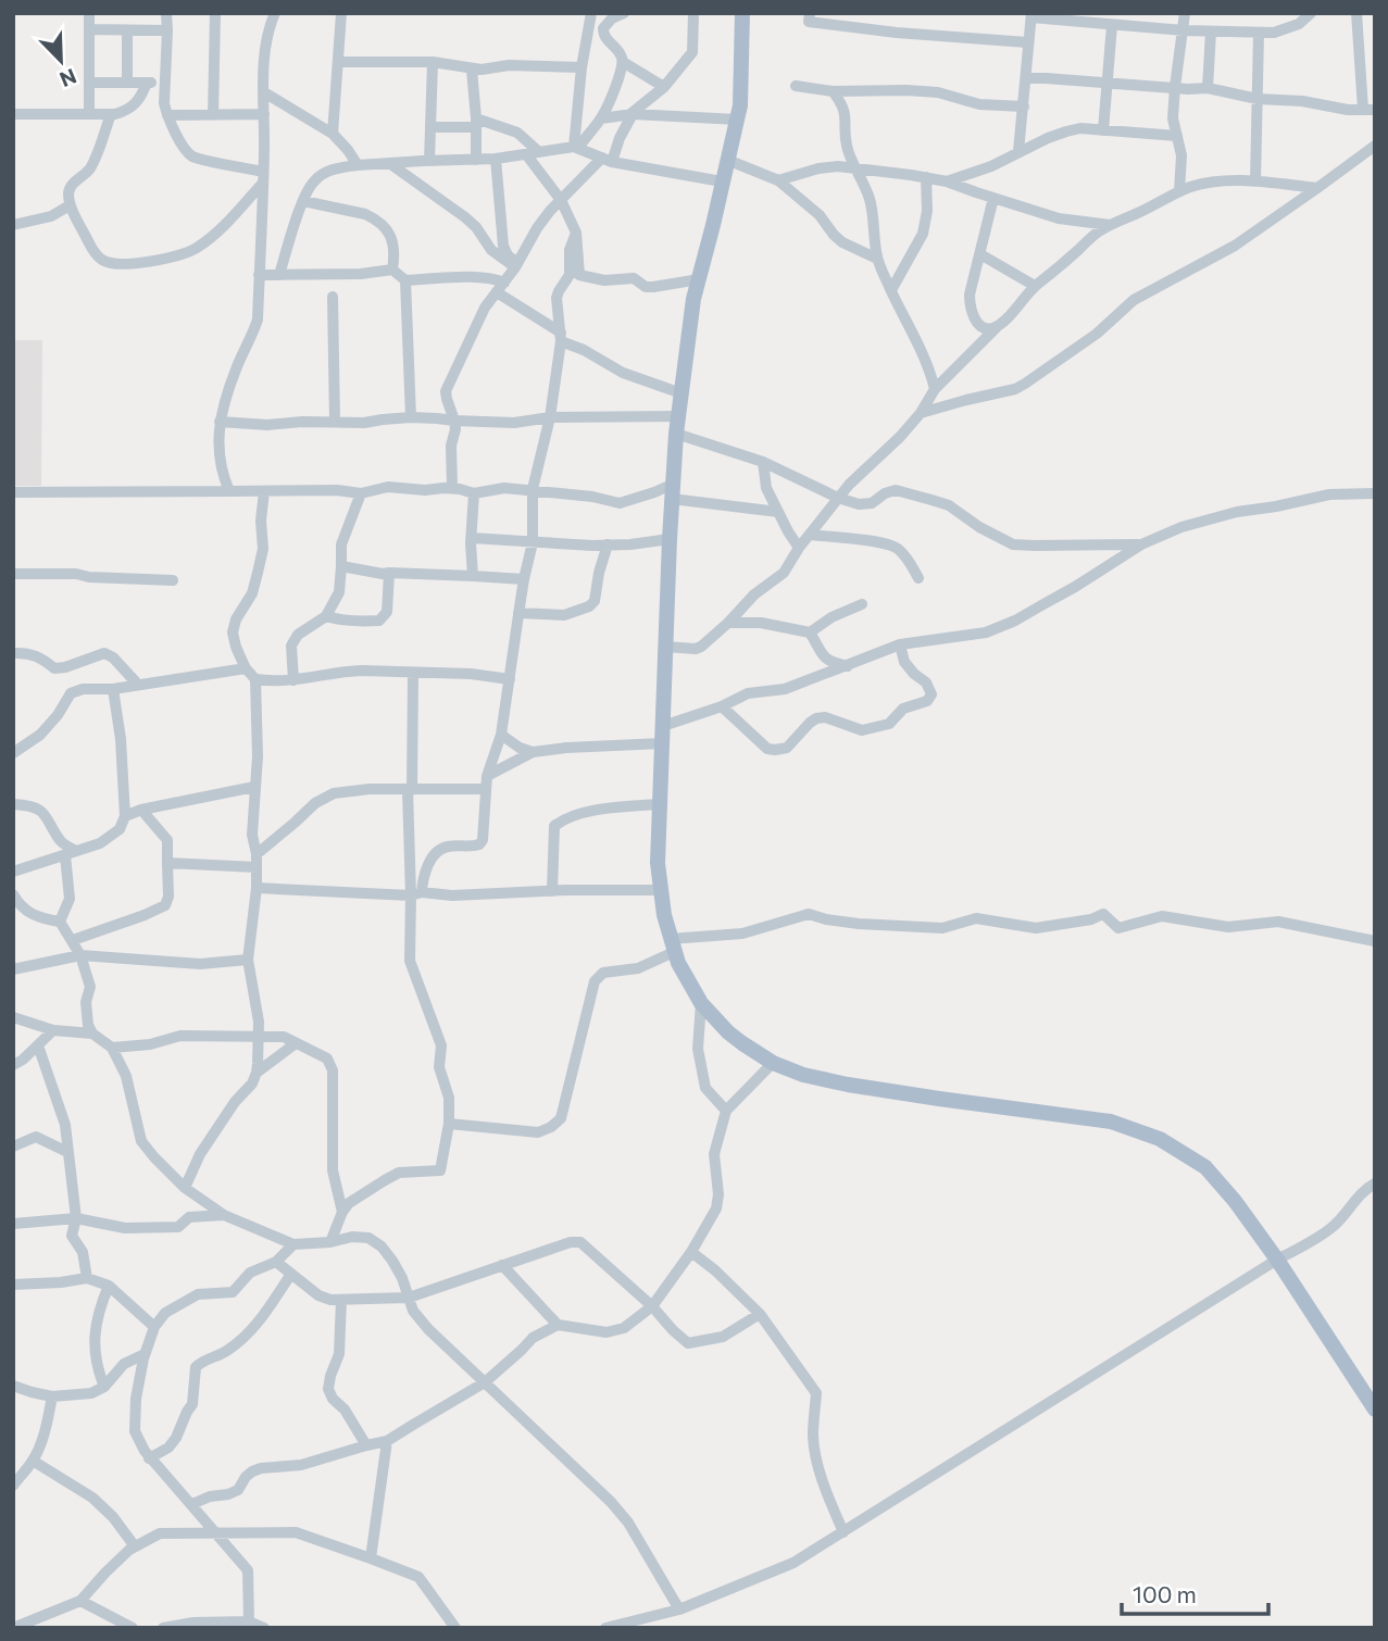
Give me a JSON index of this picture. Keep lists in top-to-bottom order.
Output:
{
  "scale_bar": "100 m",
  "north": "bottom right"
}
